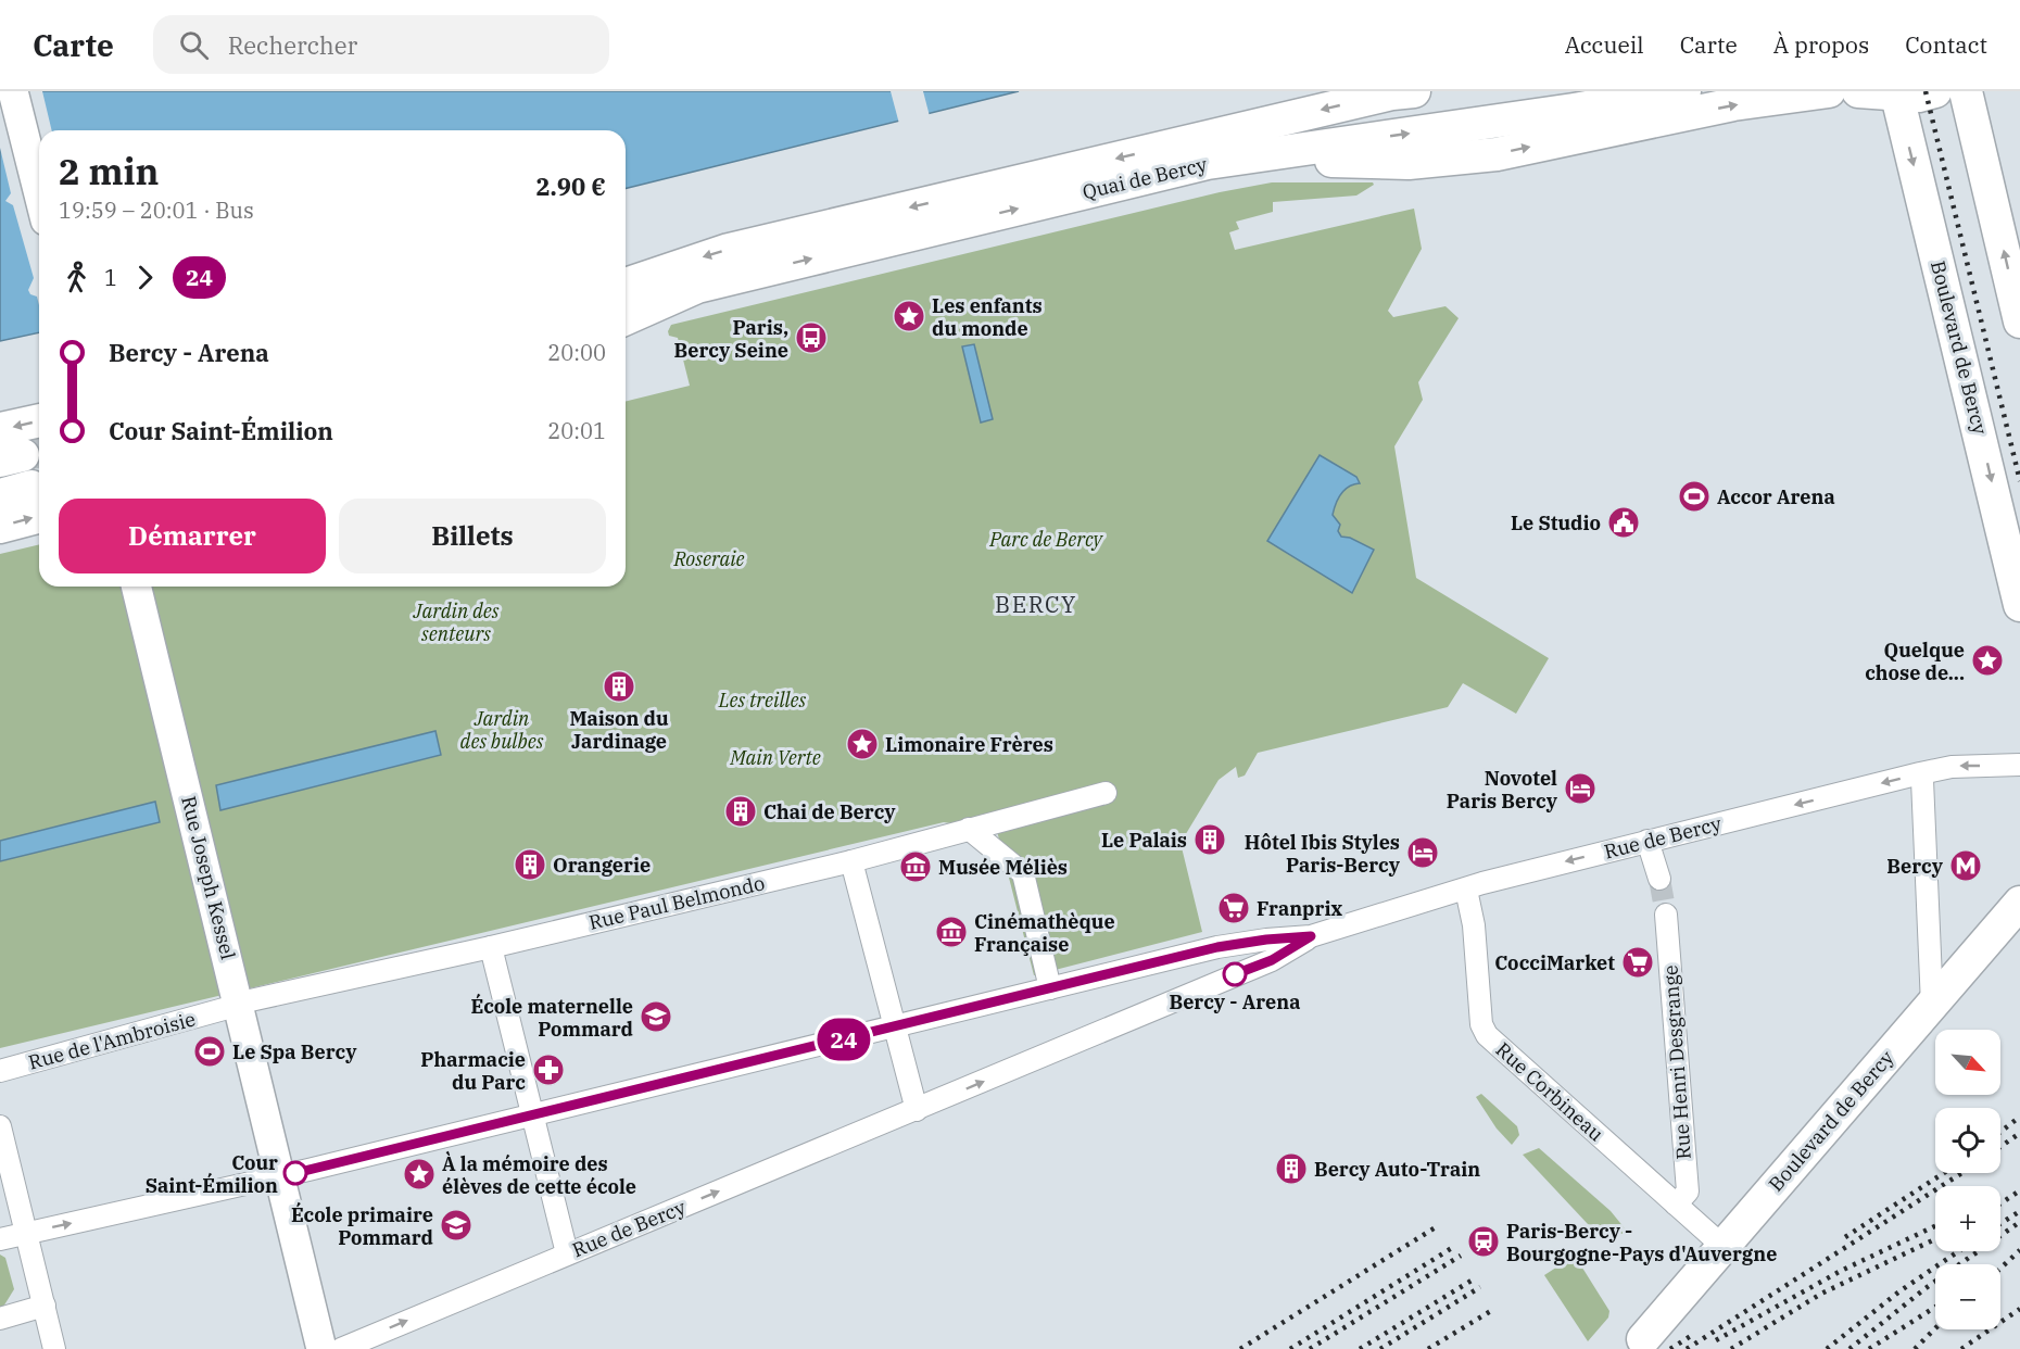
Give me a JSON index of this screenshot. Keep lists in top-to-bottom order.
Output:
{
  "streets": {
    "main road": ["Quai de Bercy", "Boulevard de Bercy", "Rue Joseph Kessel"],
    "street": [
      "Rue de Bercy",
      "Rue Paul Belmondo",
      "Rue de l'Ambroisie",
      "Rue Henri Desgrange",
      "Rue Corbineau"
    ]
  },
  "crossings": [
    ["Boulevard de Bercy", "Rue Corbineau"],
    ["Rue de Bercy", "Rue Joseph Kessel"],
    ["Rue de Bercy", "Rue Corbineau"],
    ["Rue Henri Desgrange", "Rue Corbineau"]
  ],
  "districts": ["BERCY"],
  "parks": [
    "Parc de Bercy",
    "Roseraie",
    "Jardin des senteurs",
    "Les treilles",
    "Jardin des bulbes",
    "Main Verte"
  ],
  "places": {
    "place": [
      "Les enfants du monde",
      "Quelque chose de...",
      "Limonaire Frères",
      "À la mémoire des élèves de cette école"
    ],
    "bus stop": ["Paris, Bercy Seine"],
    "sports": ["Accor Arena", "Le Spa Bercy"],
    "public building": ["Le Studio"],
    "building": [
      "Maison du Jardinage",
      "Chai de Bercy",
      "Le Palais",
      "Orangerie",
      "Bercy Auto-Train"
    ],
    "hotel": ["Novotel Paris Bercy", "Hôtel Ibis Styles Paris-Bercy"],
    "metro station": ["Bercy"],
    "museum": ["Musée Méliès", "Cinémathèque Française"],
    "supermarket": ["Franprix", "CocciMarket"],
    "other": ["Bercy - Arena", "Cour Saint-Émilion"],
    "school or university": ["École maternelle Pommard", "École primaire Pommard"],
    "pharmacy": ["Pharmacie du Parc"],
    "station": ["Paris-Bercy - Bourgogne-Pays d'Auvergne"]
  },
  "lines": ["bus line 24"],
  "north": "bottom right",
  "page": {
    "header": "Carte",
    "search": "Rechercher",
    "nav": [
      "Accueil",
      "Carte",
      "À propos",
      "Contact"
    ],
    "on_map": "24",
    "heading": ["2 min", "19:59 – 20:01 · Bus", "2.90 €"],
    "legs": ["1", "24"],
    "list": [
      {
        "name": "Bercy - Arena",
        "value": "20:00"
      },
      {
        "name": "Cour Saint-Émilion",
        "value": "20:01"
      }
    ],
    "buttons": ["Démarrer", "Billets"],
    "map_buttons": ["+", "−"]
  }
}
